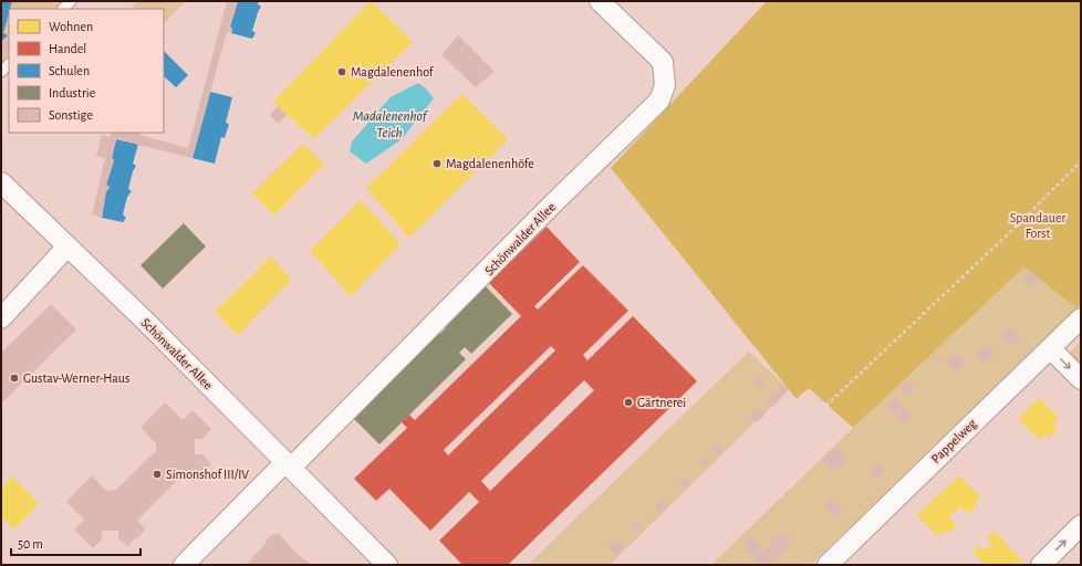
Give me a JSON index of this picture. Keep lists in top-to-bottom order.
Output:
{
  "streets": {
    "street": ["Schönwalder Allee", "Pappelweg"]
  },
  "water": ["Madalenenhof Teich"],
  "parks": ["Spandauer Forst"],
  "places": [
    "Magdalenenhof",
    "Magdalenenhöfe",
    "Gustav-Werner-Haus",
    "Gärtnerei",
    "Simonshof III/IV"
  ],
  "legend": [
    "Wohnen",
    "Handel",
    "Schulen",
    "Industrie",
    "Sonstige"
  ],
  "scale_bar": "50 m"
}
